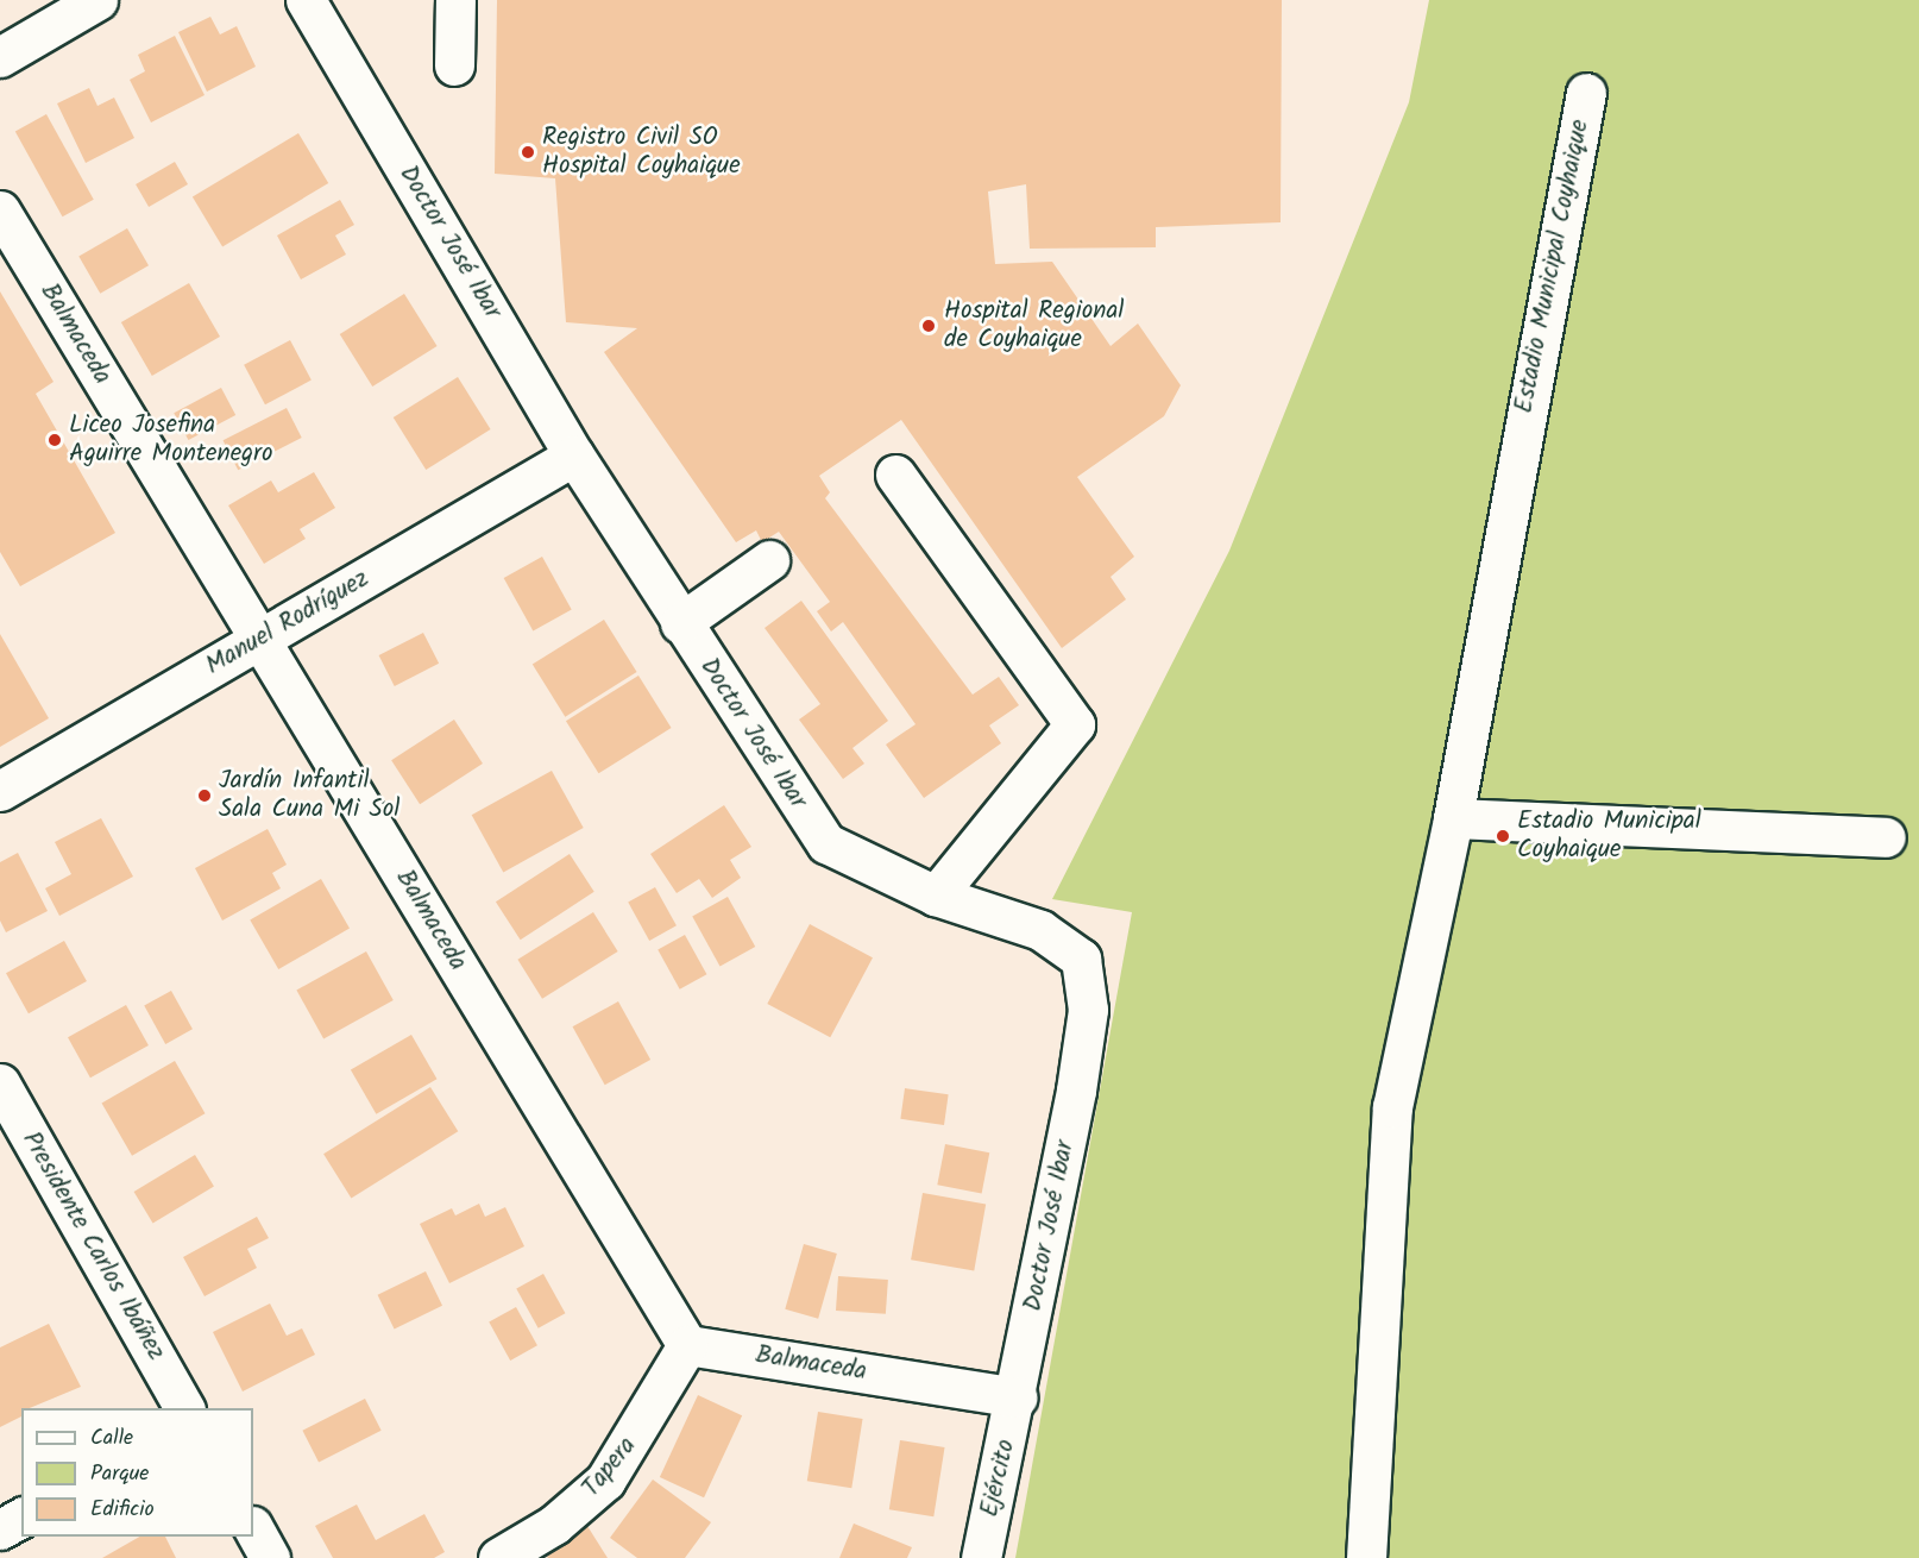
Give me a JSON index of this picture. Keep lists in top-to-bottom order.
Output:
{
  "streets": {
    "street": [
      "Doctor José Ibar",
      "Estadio Municipal Coyhaique",
      "Balmaceda",
      "Manuel Rodríguez",
      "Presidente Carlos Ibáñez",
      "Tapera",
      "Ejército"
    ]
  },
  "crossings": [
    ["Doctor José Ibar", "Balmaceda"],
    ["Doctor José Ibar", "Manuel Rodríguez"],
    ["Doctor José Ibar", "Ejército"],
    ["Balmaceda", "Manuel Rodríguez"],
    ["Balmaceda", "Tapera"],
    ["Balmaceda", "Ejército"]
  ],
  "places": [
    "Registro Civil SO Hospital Coyhaique",
    "Hospital Regional de Coyhaique",
    "Liceo Josefina Aguirre Montenegro",
    "Jardín Infantil Sala Cuna Mi Sol",
    "Estadio Municipal Coyhaique"
  ],
  "legend": ["Calle", "Parque", "Edificio"]
}
